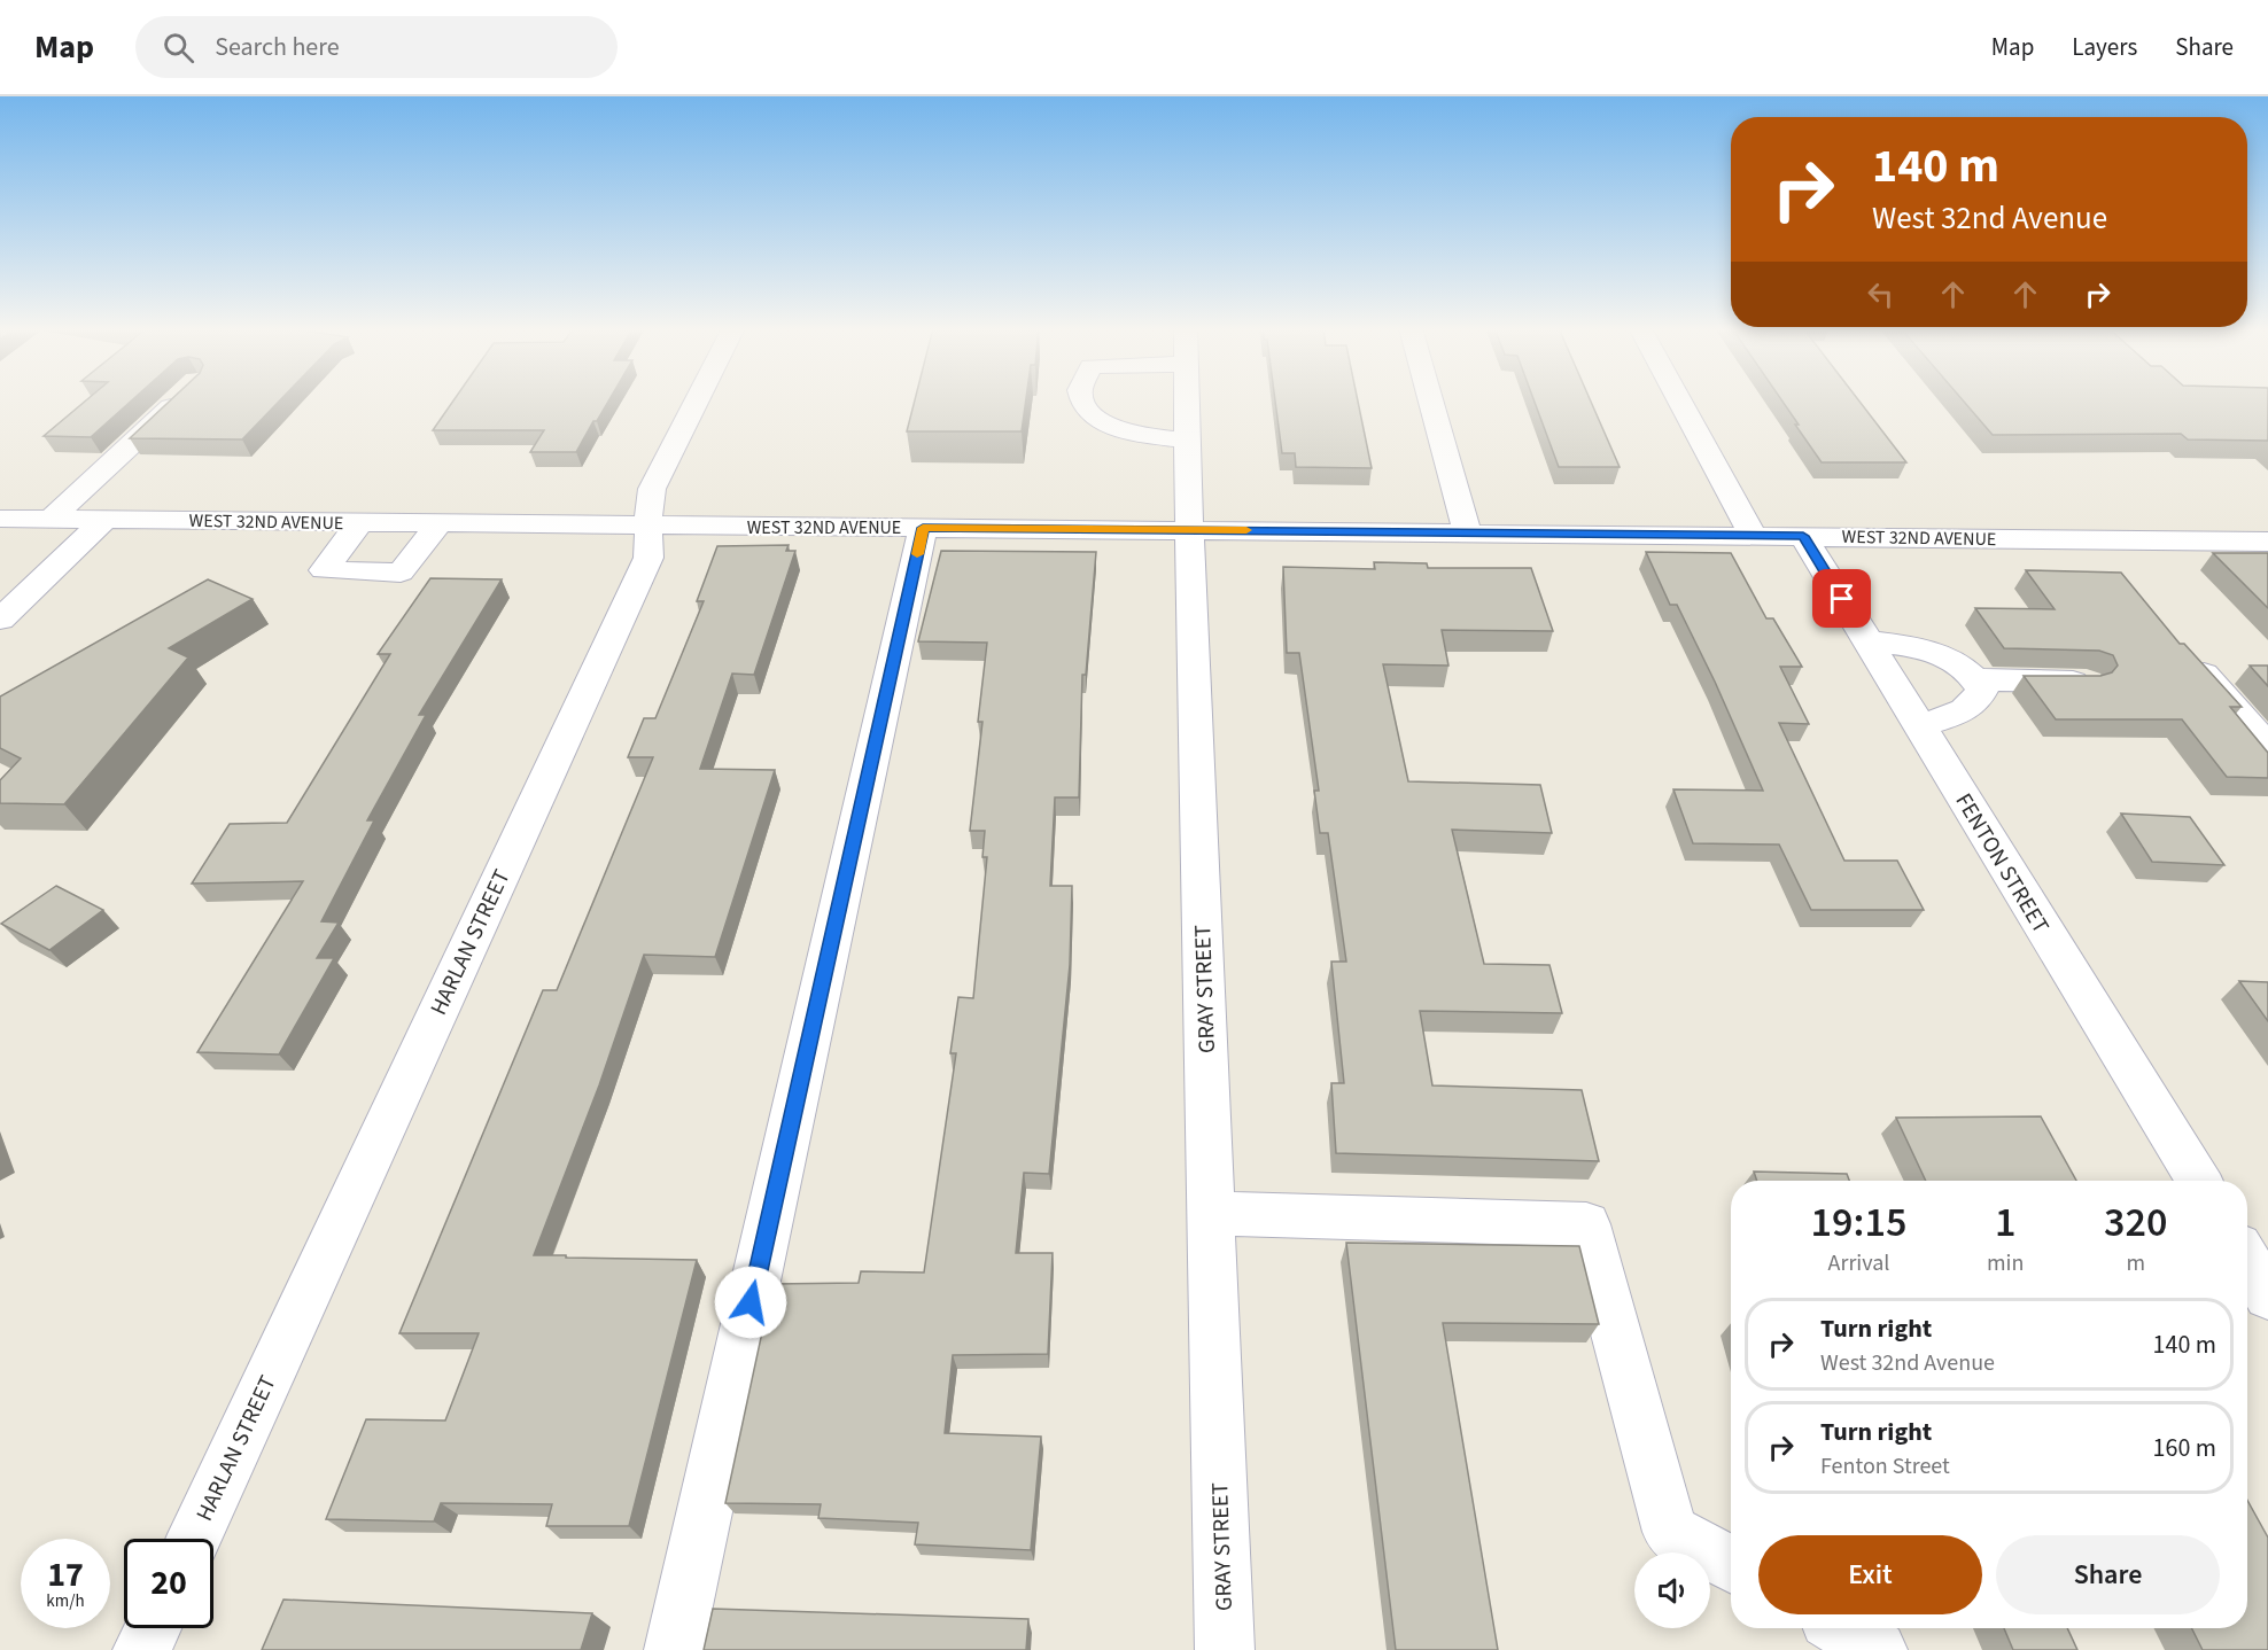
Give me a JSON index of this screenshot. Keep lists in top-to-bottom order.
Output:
{
  "streets": {
    "street": [
      "WEST 32ND AVENUE",
      "FENTON STREET",
      "HARLAN STREET",
      "GRAY STREET"
    ]
  },
  "crossings": [
    ["WEST 32ND AVENUE", "FENTON STREET"],
    ["WEST 32ND AVENUE", "HARLAN STREET"],
    ["WEST 32ND AVENUE", "GRAY STREET"]
  ],
  "page": {
    "header": "Map",
    "search": "Search here",
    "nav": ["Map", "Layers", "Share"],
    "turn": ["140 m", "West 32nd Avenue"],
    "eta": [
      "19:15",
      "Arrival",
      "1",
      "min",
      "320",
      "m"
    ],
    "list": [
      {
        "name": "Turn right",
        "note": "West 32nd Avenue",
        "value": "140 m"
      },
      {
        "name": "Turn right",
        "note": "Fenton Street",
        "value": "160 m"
      }
    ],
    "buttons": ["Exit", "Share"],
    "speed": "17 km/h",
    "limit": "20"
  }
}
